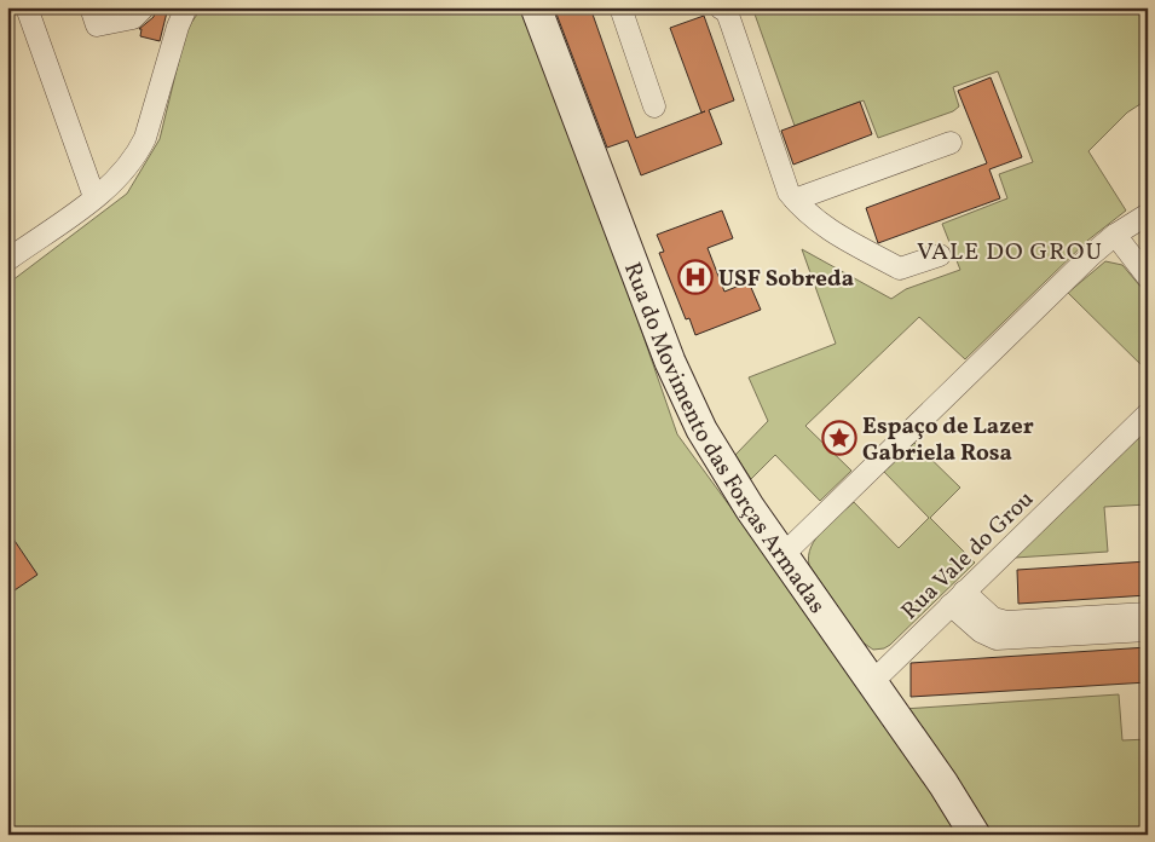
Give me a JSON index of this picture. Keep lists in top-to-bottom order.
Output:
{
  "streets": {
    "main road": ["Rua do Movimento das Forças Armadas"],
    "street": ["Rua Vale do Grou"]
  },
  "crossings": [
    ["Rua do Movimento das Forças Armadas", "Rua Vale do Grou"]
  ],
  "districts": ["VALE DO GROU"],
  "places": {
    "hospital": ["USF Sobreda"],
    "place": ["Espaço de Lazer Gabriela Rosa"]
  }
}
